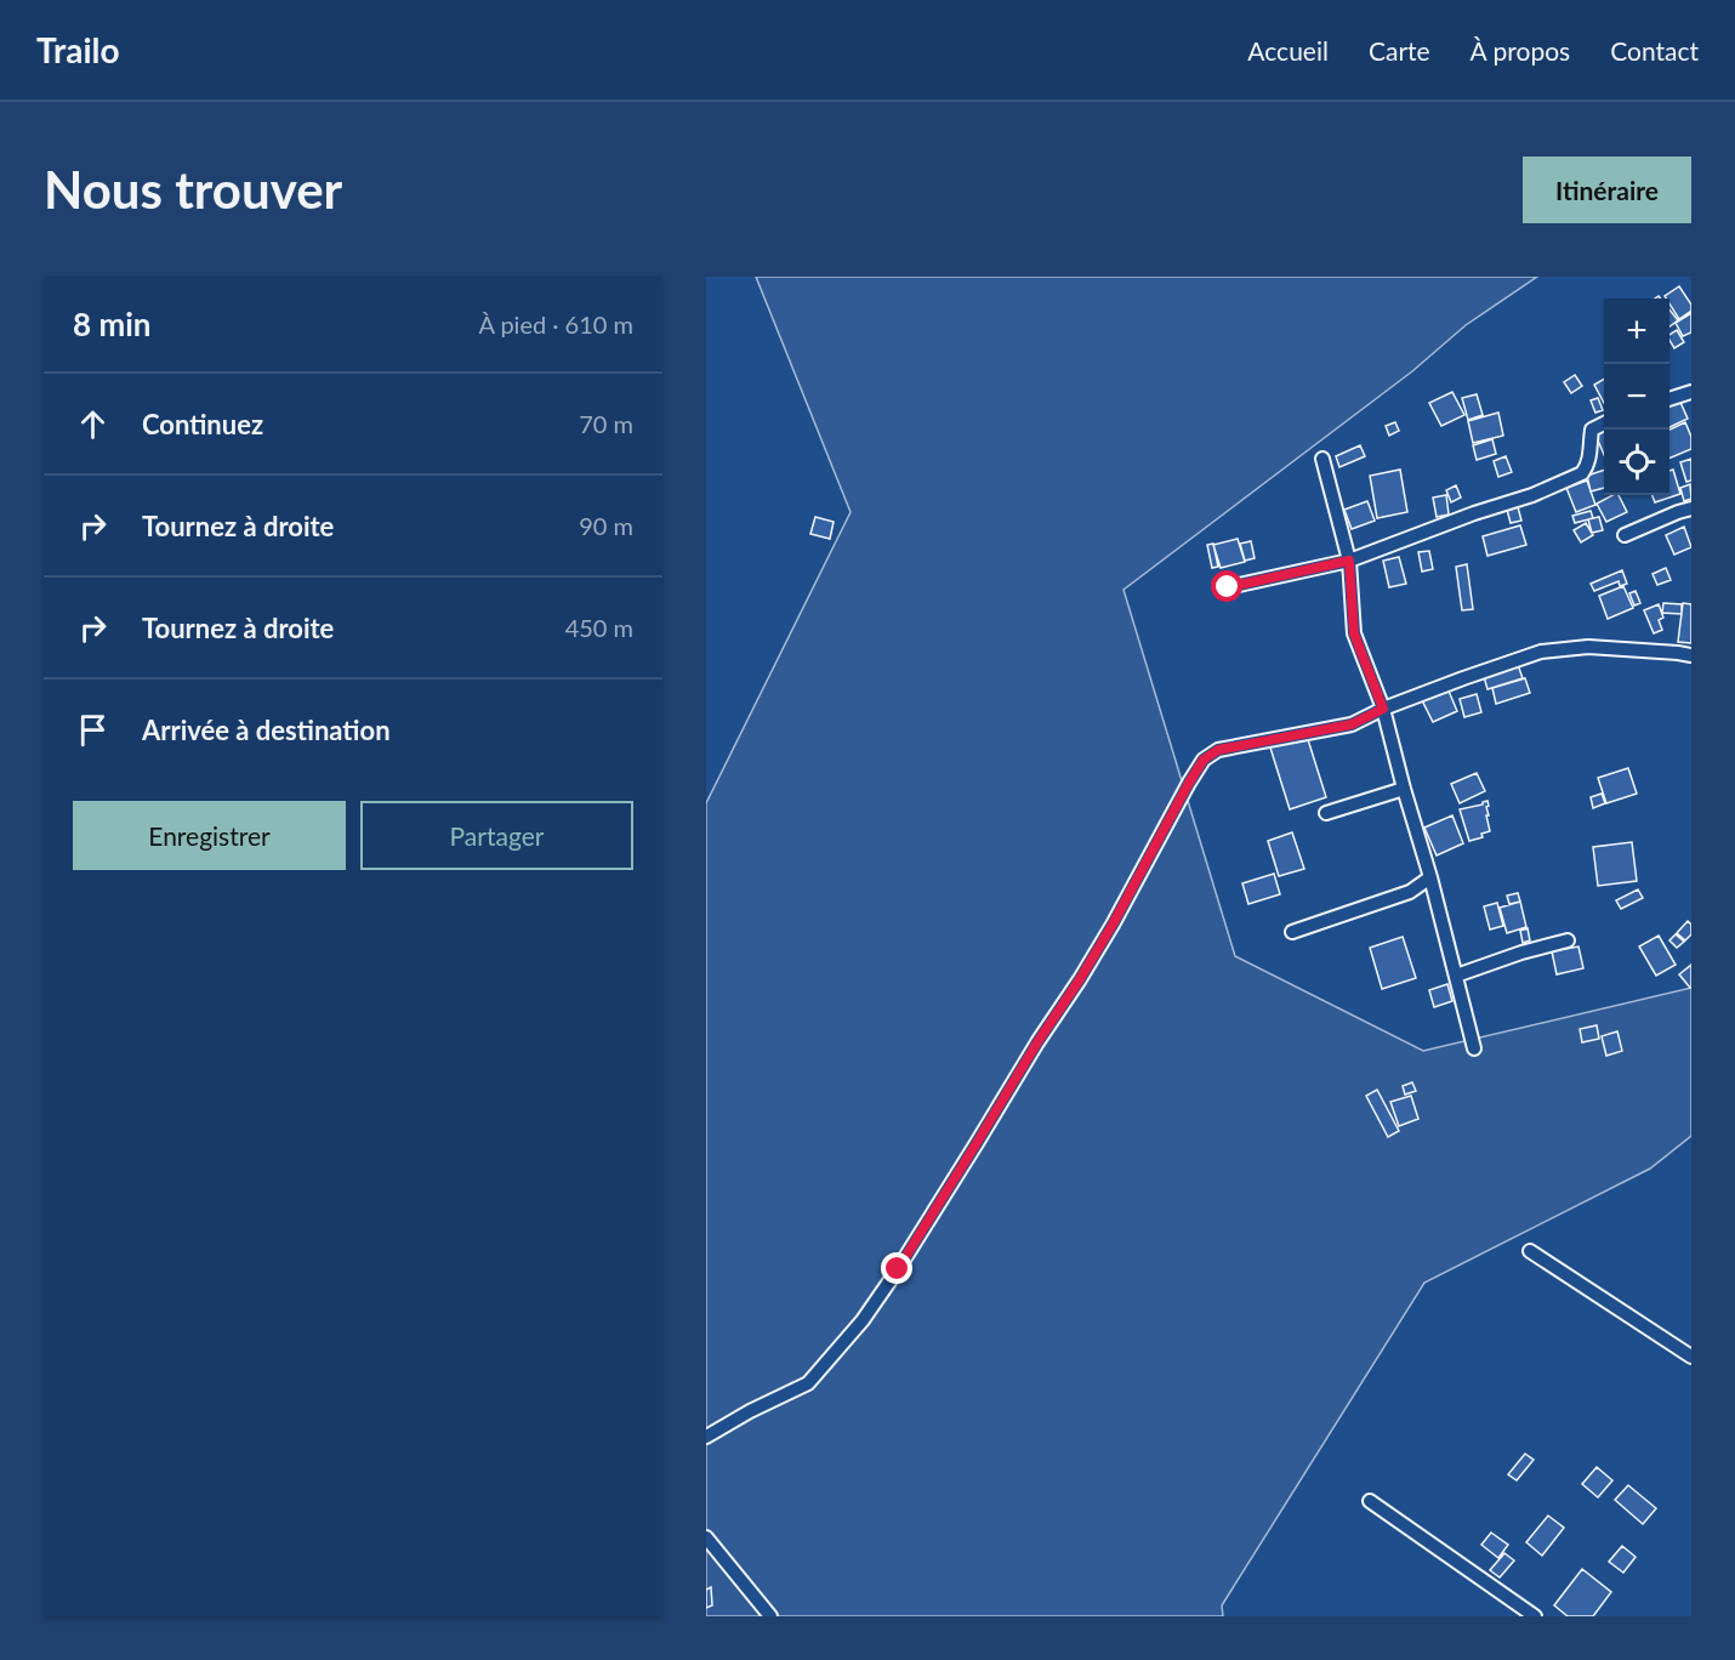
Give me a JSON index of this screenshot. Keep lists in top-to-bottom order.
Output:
{
  "page": {
    "header": "Trailo",
    "nav": [
      "Accueil",
      "Carte",
      "À propos",
      "Contact"
    ],
    "buttons": [
      "Itinéraire",
      ["Enregistrer", "Partager"]
    ],
    "title": "Nous trouver",
    "heading": ["8 min", "À pied · 610 m"],
    "map_buttons": ["+", "−"],
    "list": [
      ["Continuez", "70 m"],
      ["Tournez à droite", "90 m"],
      ["Tournez à droite", "450 m"],
      "Arrivée à destination"
    ]
  }
}
